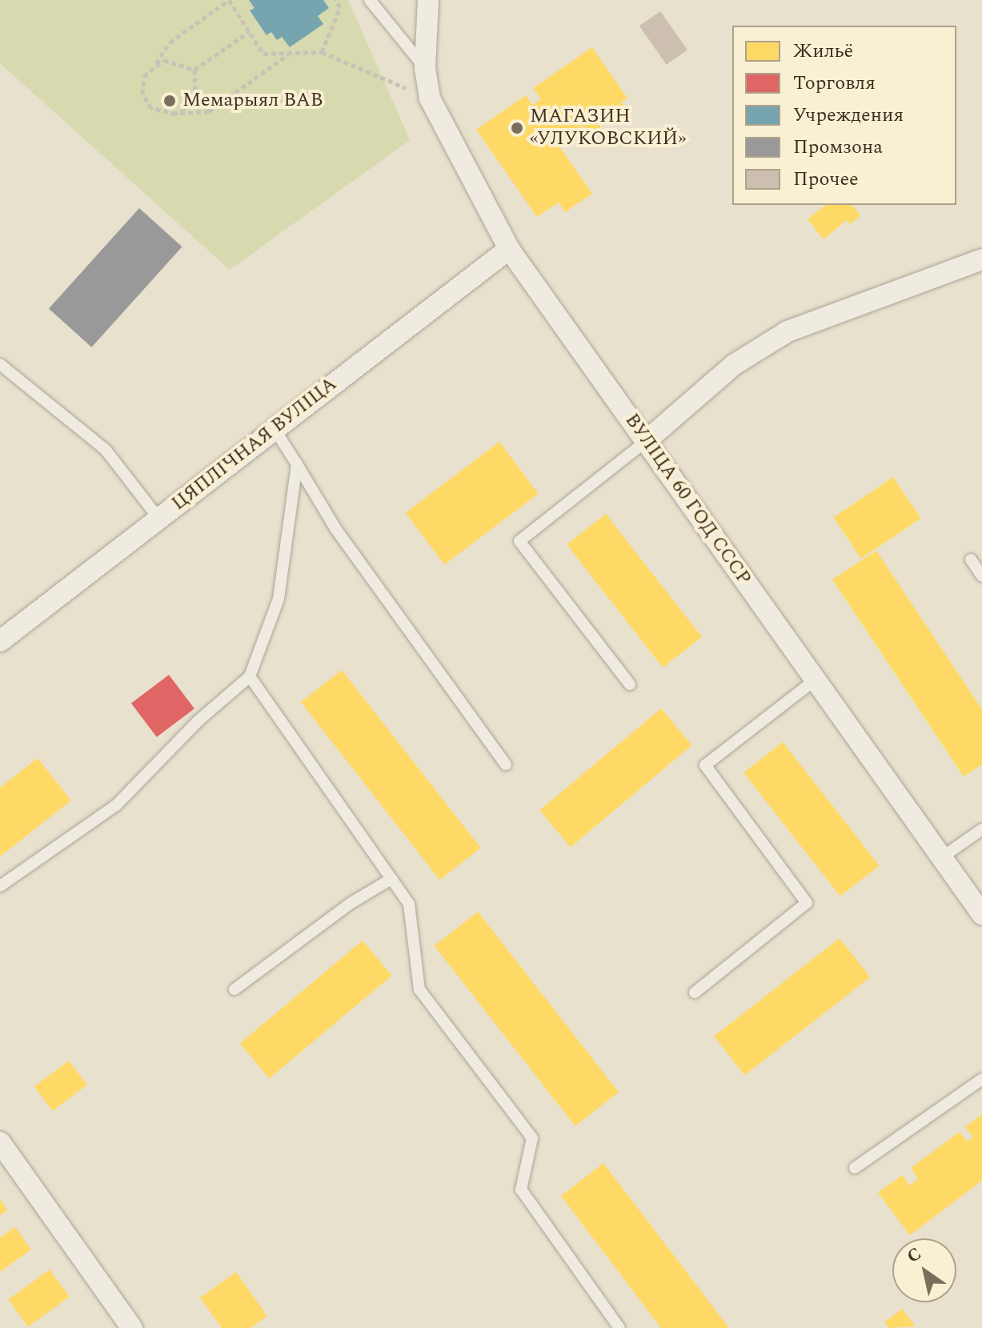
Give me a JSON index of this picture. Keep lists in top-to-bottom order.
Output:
{
  "streets": {
    "street": ["ЦЯПЛІЧНАЯ ВУЛІЦА", "ВУЛІЦА 60 ГОД СССР"]
  },
  "crossings": [
    ["ЦЯПЛІЧНАЯ ВУЛІЦА", "ВУЛІЦА 60 ГОД СССР"]
  ],
  "places": ["Мемарыял ВАВ", "МАГАЗИН «УЛУКОВСКИЙ»"],
  "legend": [
    "Жильё",
    "Торговля",
    "Учреждения",
    "Промзона",
    "Прочее"
  ],
  "north": "top left"
}
